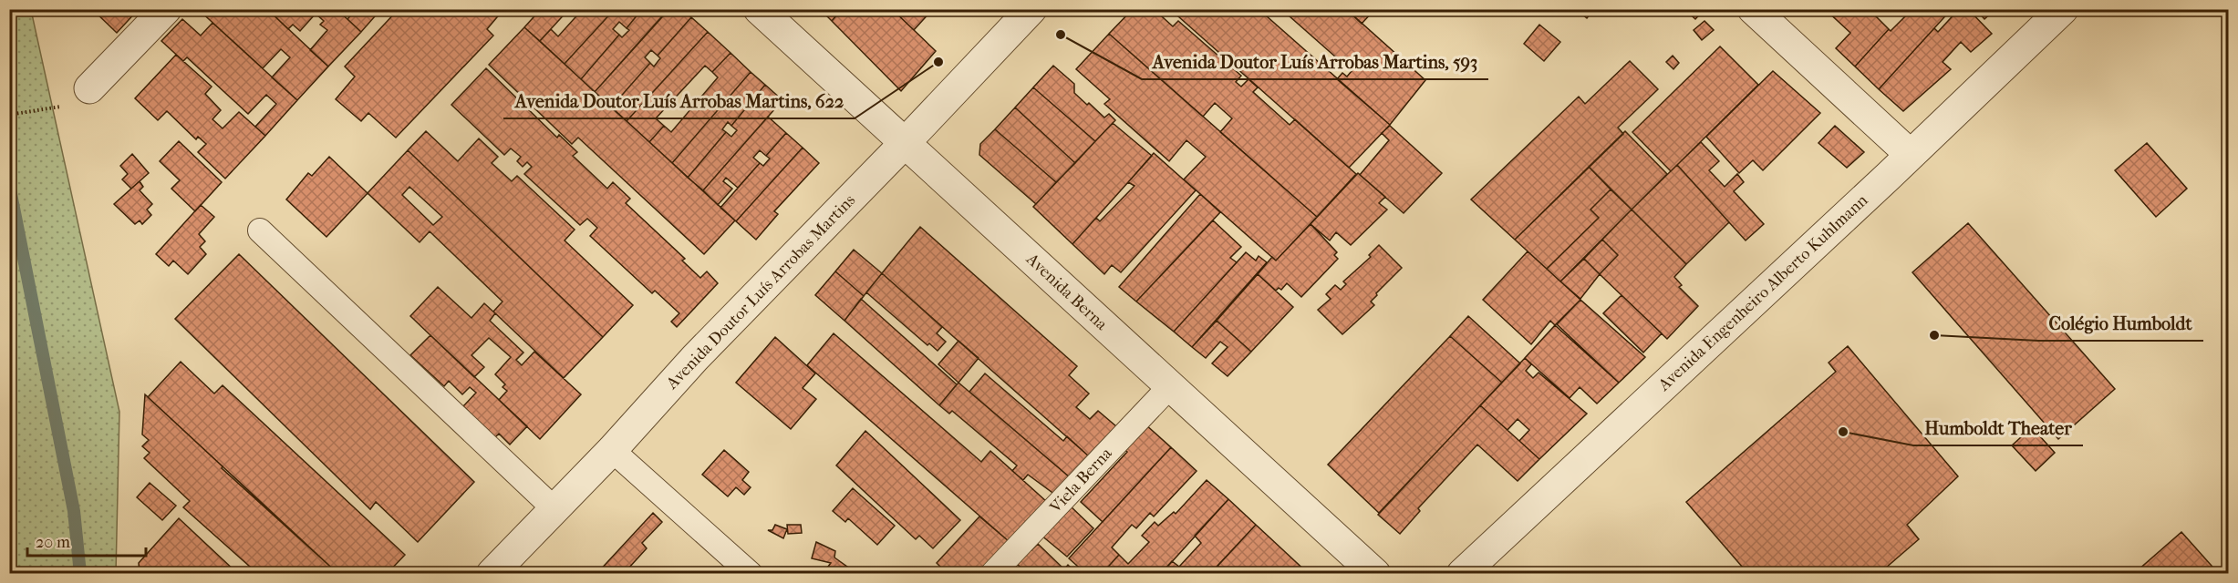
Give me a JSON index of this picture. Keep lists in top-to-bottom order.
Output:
{
  "streets": {
    "street": ["Avenida Doutor Luís Arrobas Martins", "Avenida Berna", "Avenida Engenheiro Alberto Kuhlmann"],
    "lane": ["Viela Berna"]
  },
  "crossings": [
    ["Avenida Doutor Luís Arrobas Martins", "Avenida Berna"],
    ["Avenida Berna", "Viela Berna"]
  ],
  "places": [
    "Avenida Doutor Luís Arrobas Martins, 593",
    "Avenida Doutor Luís Arrobas Martins, 622",
    "Colégio Humboldt",
    "Humboldt Theater"
  ],
  "scale_bar": "20 m"
}
